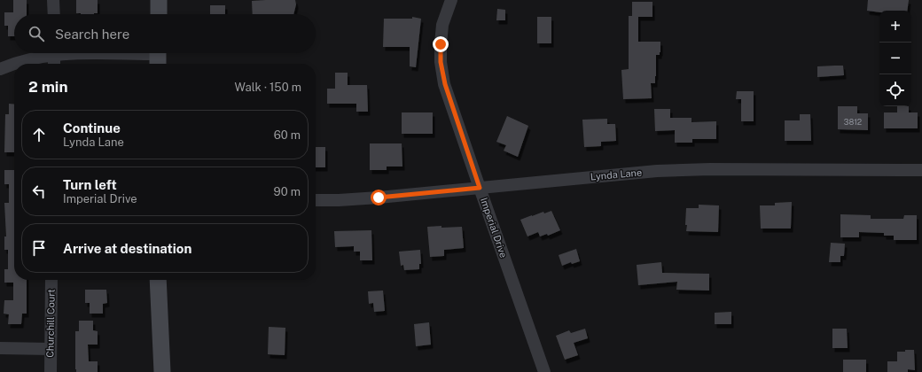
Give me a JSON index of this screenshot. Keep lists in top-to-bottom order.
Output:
{
  "streets": {
    "street": ["Lynda Lane", "Imperial Drive", "Churchill Court"]
  },
  "crossings": [
    ["Lynda Lane", "Imperial Drive"]
  ],
  "house_numbers": ["3812"],
  "page": {
    "map_buttons": ["+", "−"],
    "search": "Search here",
    "heading": ["2 min", "Walk · 150 m"],
    "list": [
      ["Continue", "Lynda Lane", "60 m"],
      ["Turn left", "Imperial Drive", "90 m"],
      "Arrive at destination"
    ]
  }
}
